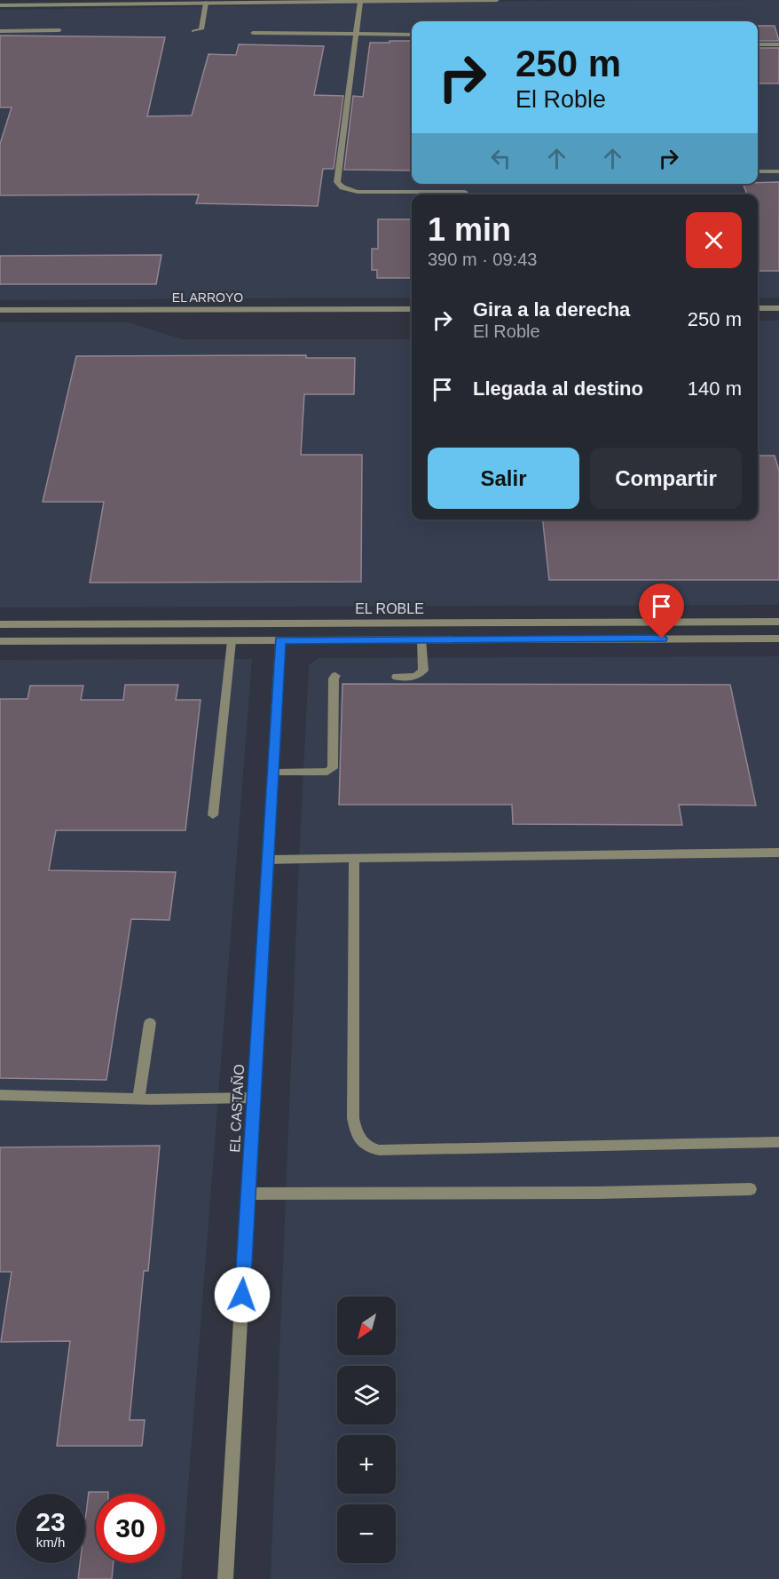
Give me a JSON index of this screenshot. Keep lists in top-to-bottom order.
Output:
{
  "streets": {
    "street": ["EL ARROYO", "EL ROBLE", "EL CASTAÑO"]
  },
  "north": "bottom left",
  "page": {
    "turn": ["250 m", "El Roble"],
    "heading": ["1 min", "390 m · 09:43"],
    "list": [
      {
        "name": "Gira a la derecha",
        "note": "El Roble",
        "value": "250 m"
      },
      {
        "name": "Llegada al destino",
        "value": "140 m"
      }
    ],
    "buttons": ["Salir", "Compartir"],
    "map_buttons": ["+", "−"],
    "speed": "23 km/h",
    "limit": "30"
  }
}
